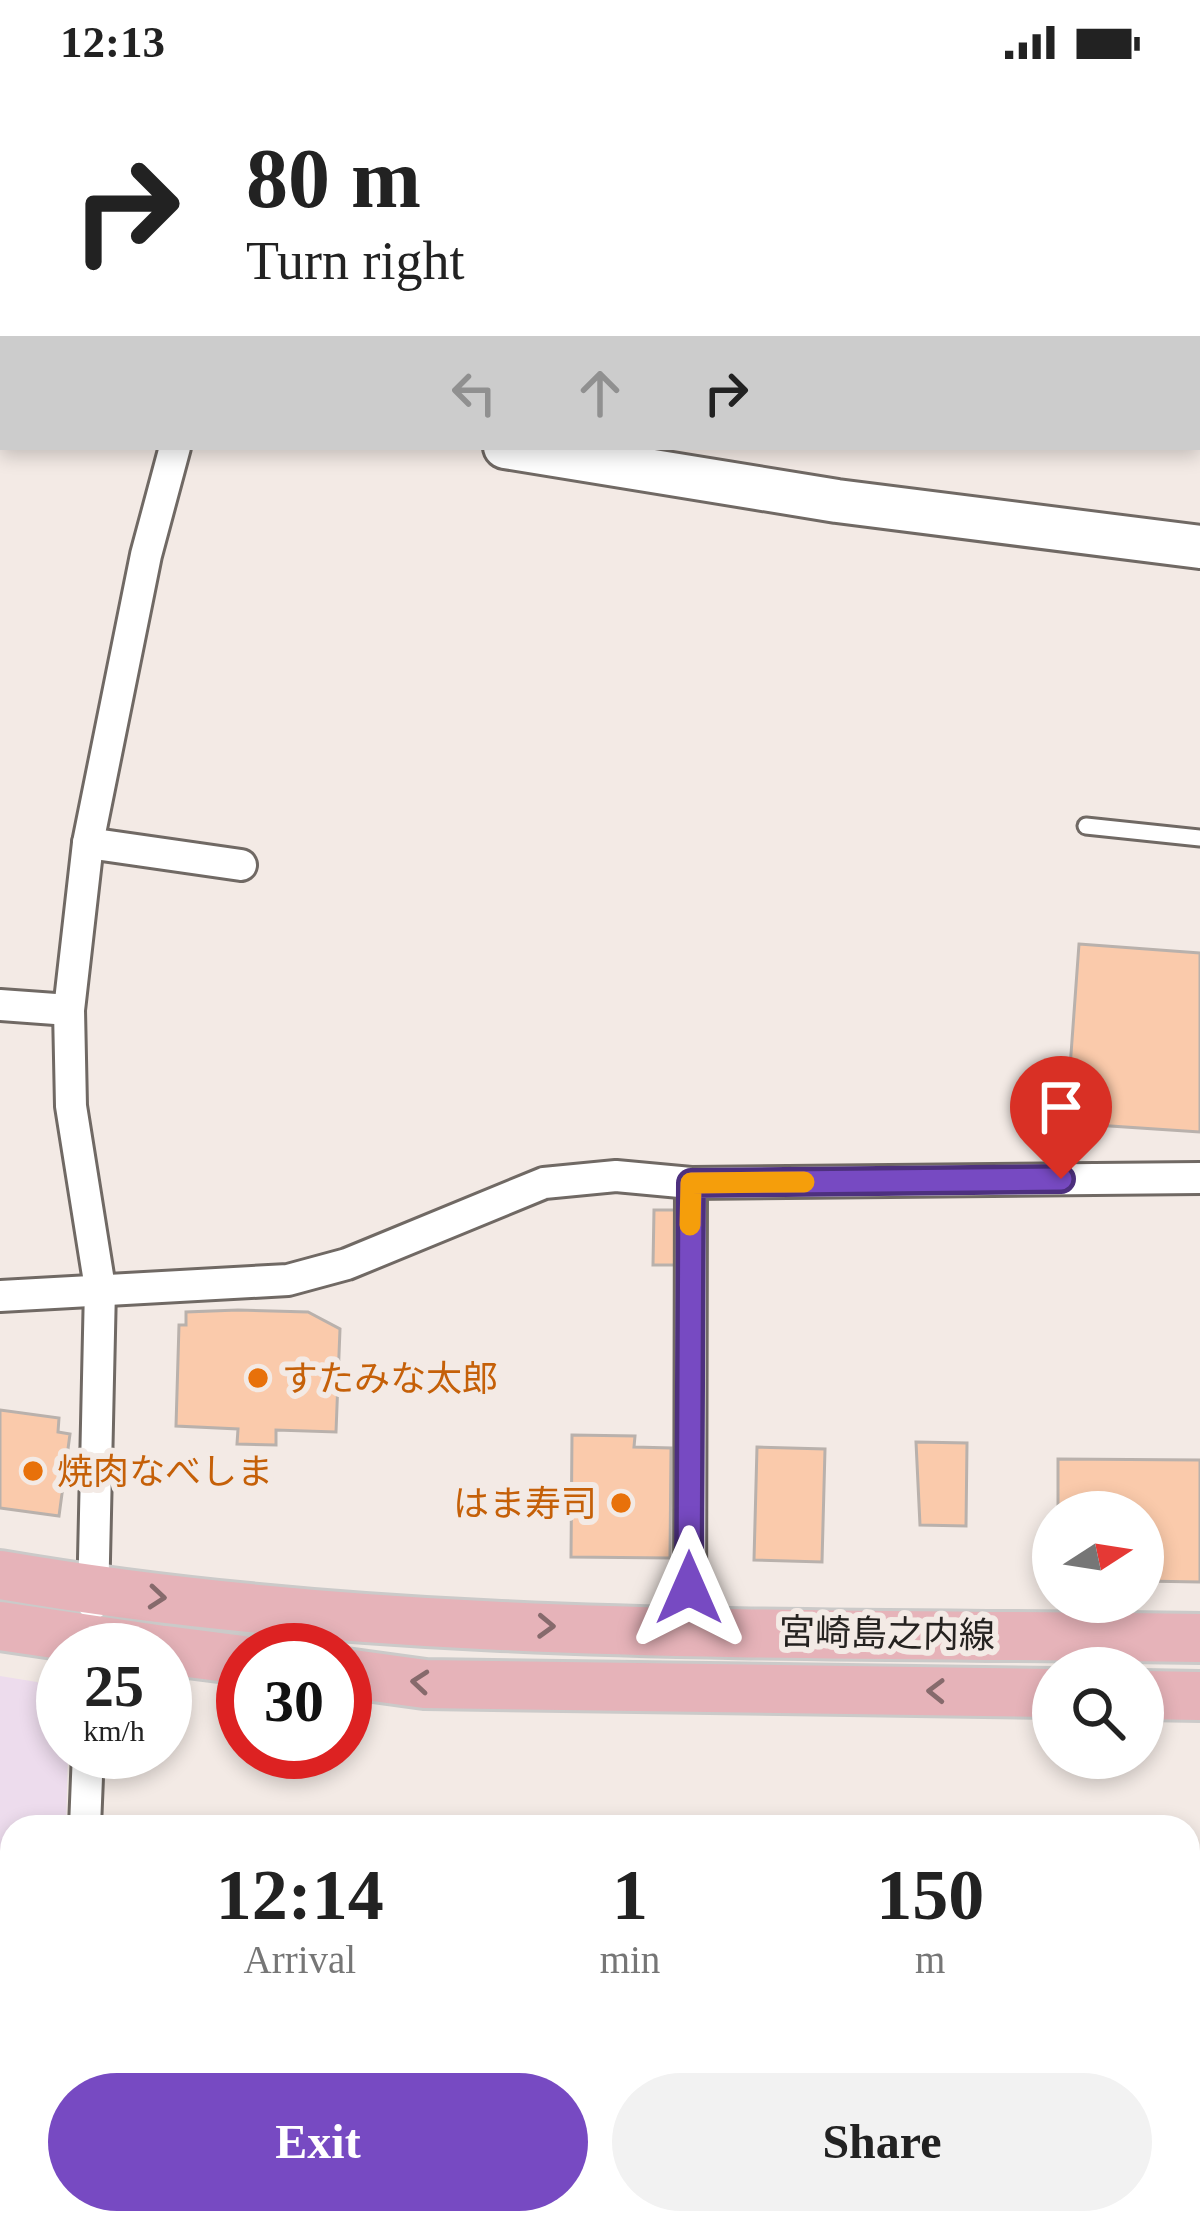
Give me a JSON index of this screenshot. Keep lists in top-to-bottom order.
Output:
{
  "streets": {
    "main road": ["宮崎島之内線"]
  },
  "places": ["すたみな太郎", "焼肉なべしま", "はま寿司"],
  "north": "right",
  "page": {
    "status": "12:13",
    "turn": ["80 m", "Turn right"],
    "speed": "25 km/h",
    "limit": "30",
    "eta": [
      "12:14",
      "Arrival",
      "1",
      "min",
      "150",
      "m"
    ],
    "buttons": ["Exit", "Share"]
  }
}
